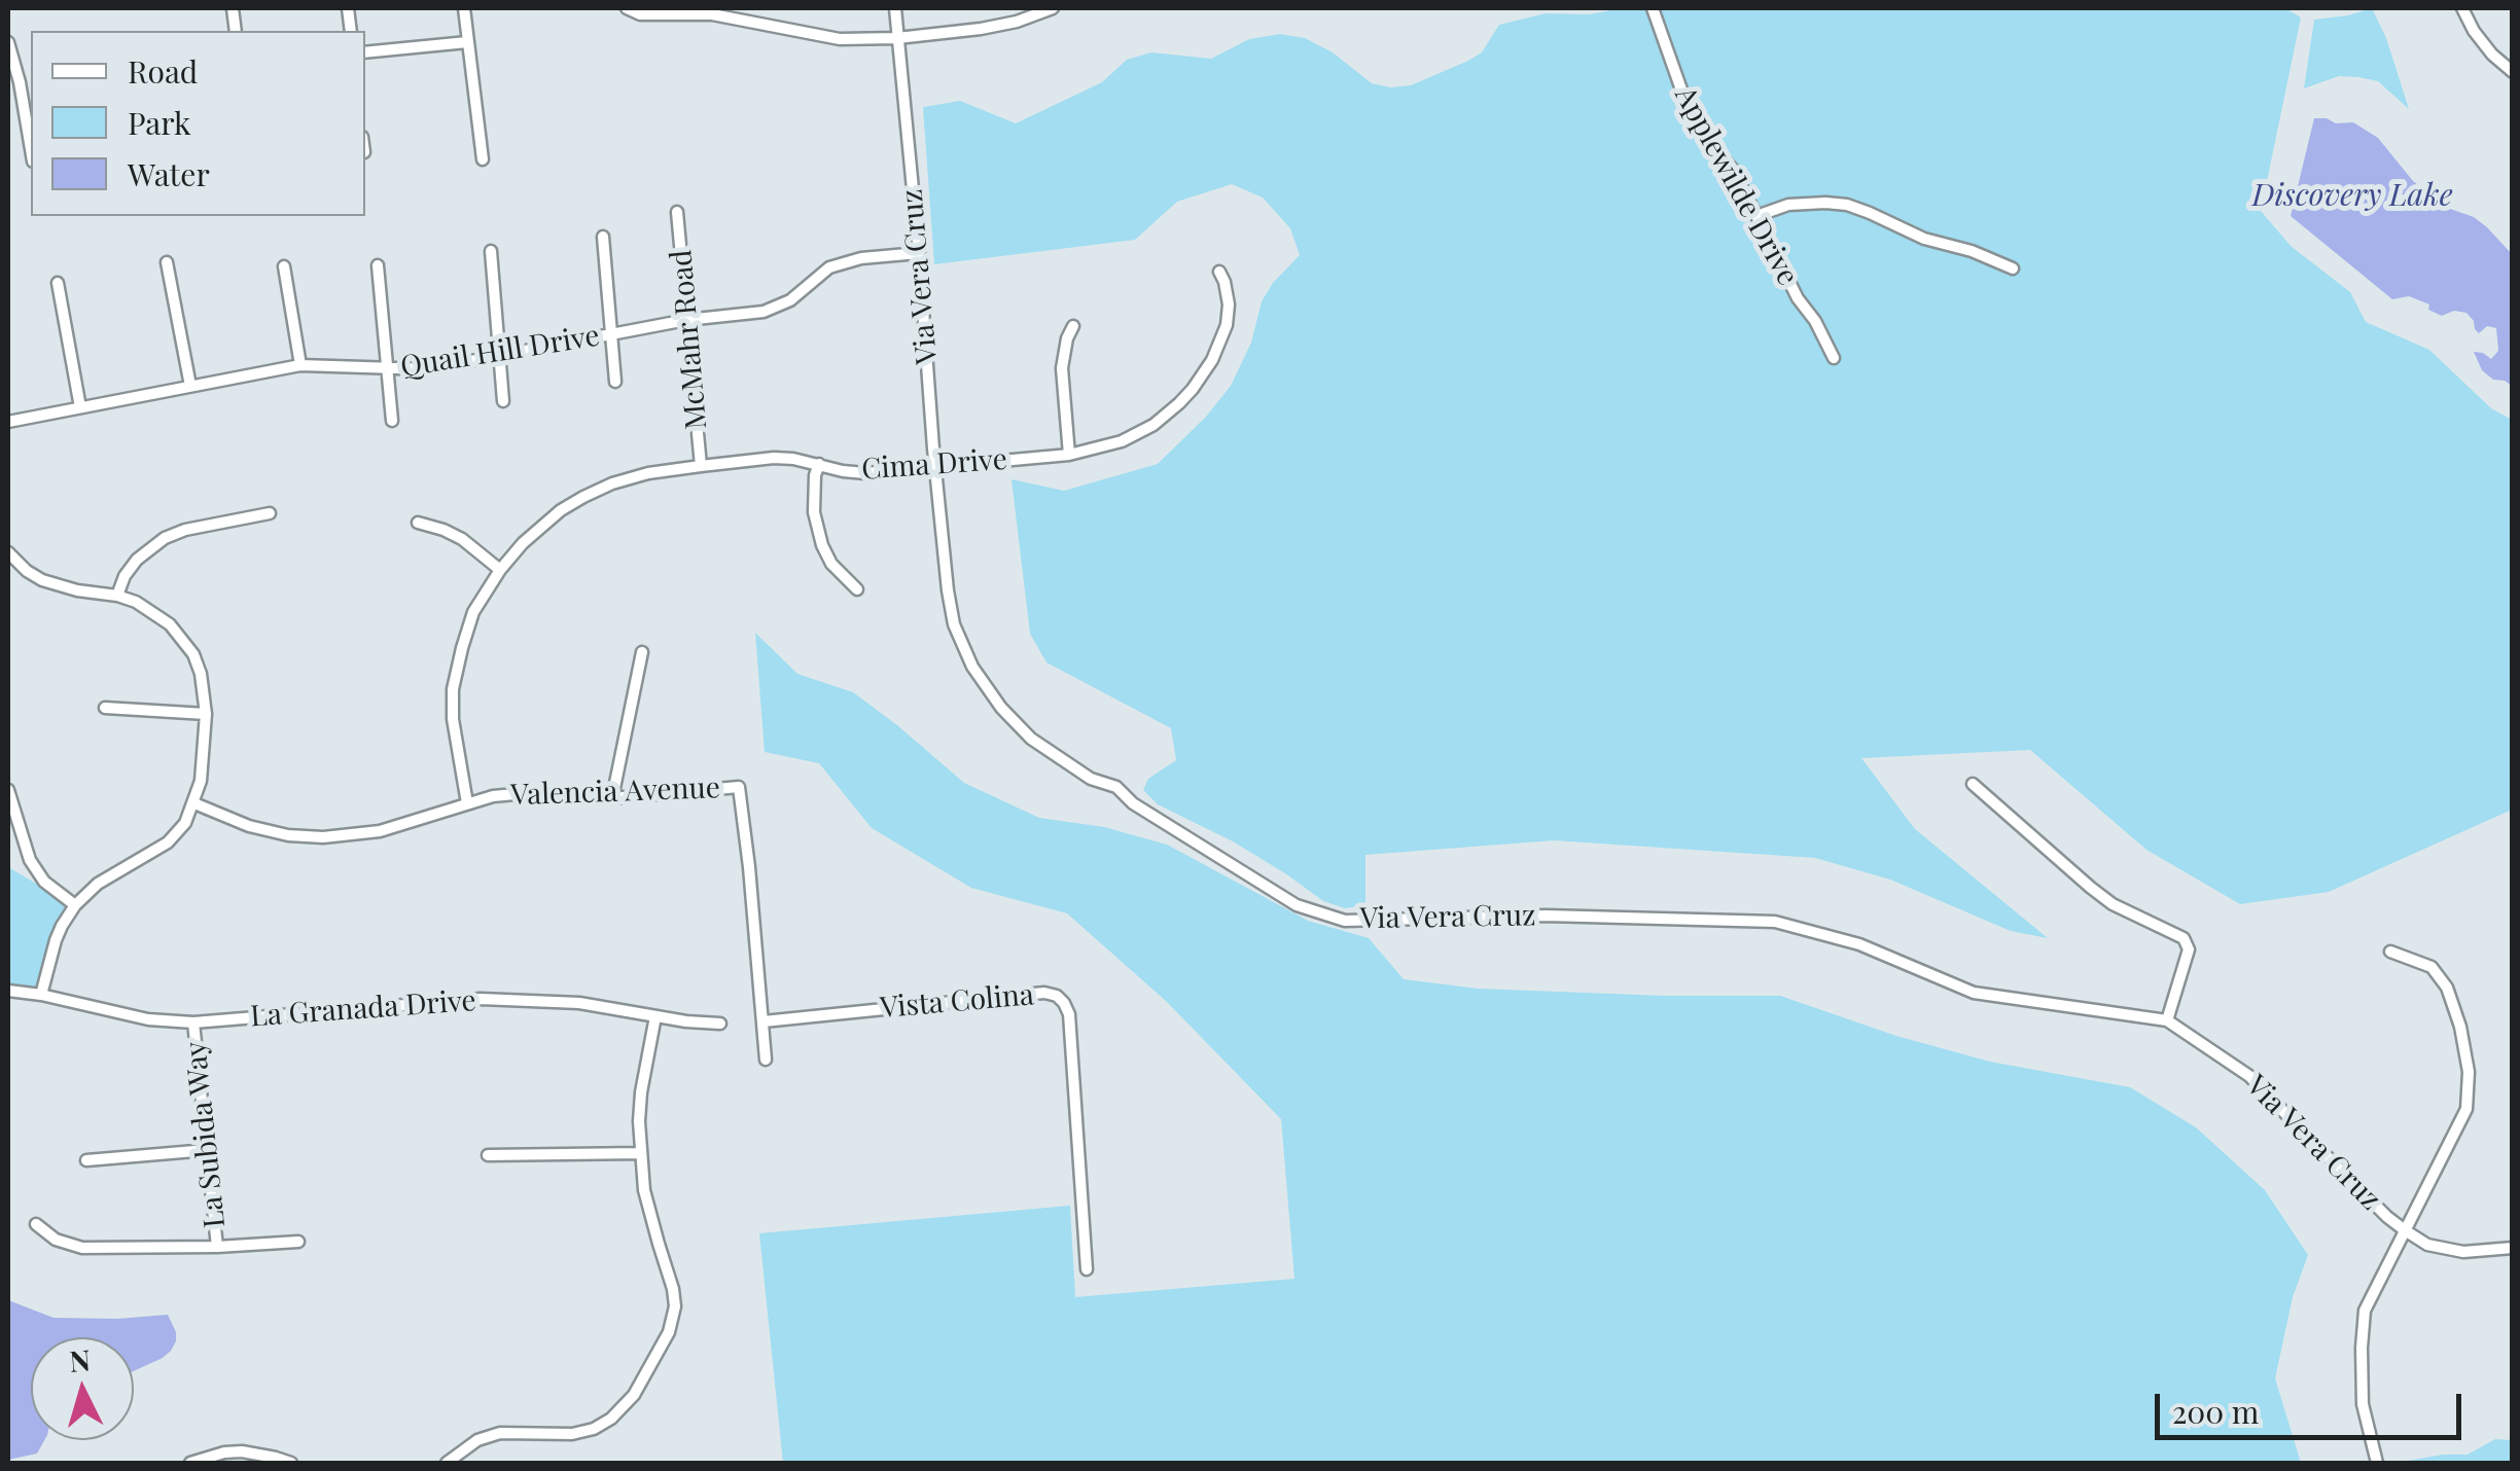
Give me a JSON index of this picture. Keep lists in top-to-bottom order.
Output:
{
  "streets": {
    "street": [
      "Applewilde Drive",
      "Via Vera Cruz",
      "McMahr Road",
      "Quail Hill Drive",
      "Cima Drive",
      "Valencia Avenue",
      "Vista Colina",
      "La Granada Drive",
      "La Subida Way"
    ]
  },
  "crossings": [
    ["Via Vera Cruz", "Quail Hill Drive"],
    ["Via Vera Cruz", "Cima Drive"],
    ["McMahr Road", "Quail Hill Drive"],
    ["McMahr Road", "Cima Drive"],
    ["Cima Drive", "Valencia Avenue"],
    ["Valencia Avenue", "Vista Colina"],
    ["La Granada Drive", "La Subida Way"]
  ],
  "water": ["Discovery Lake"],
  "legend": ["Road", "Park", "Water"],
  "scale_bar": "200 m",
  "north": "top"
}
